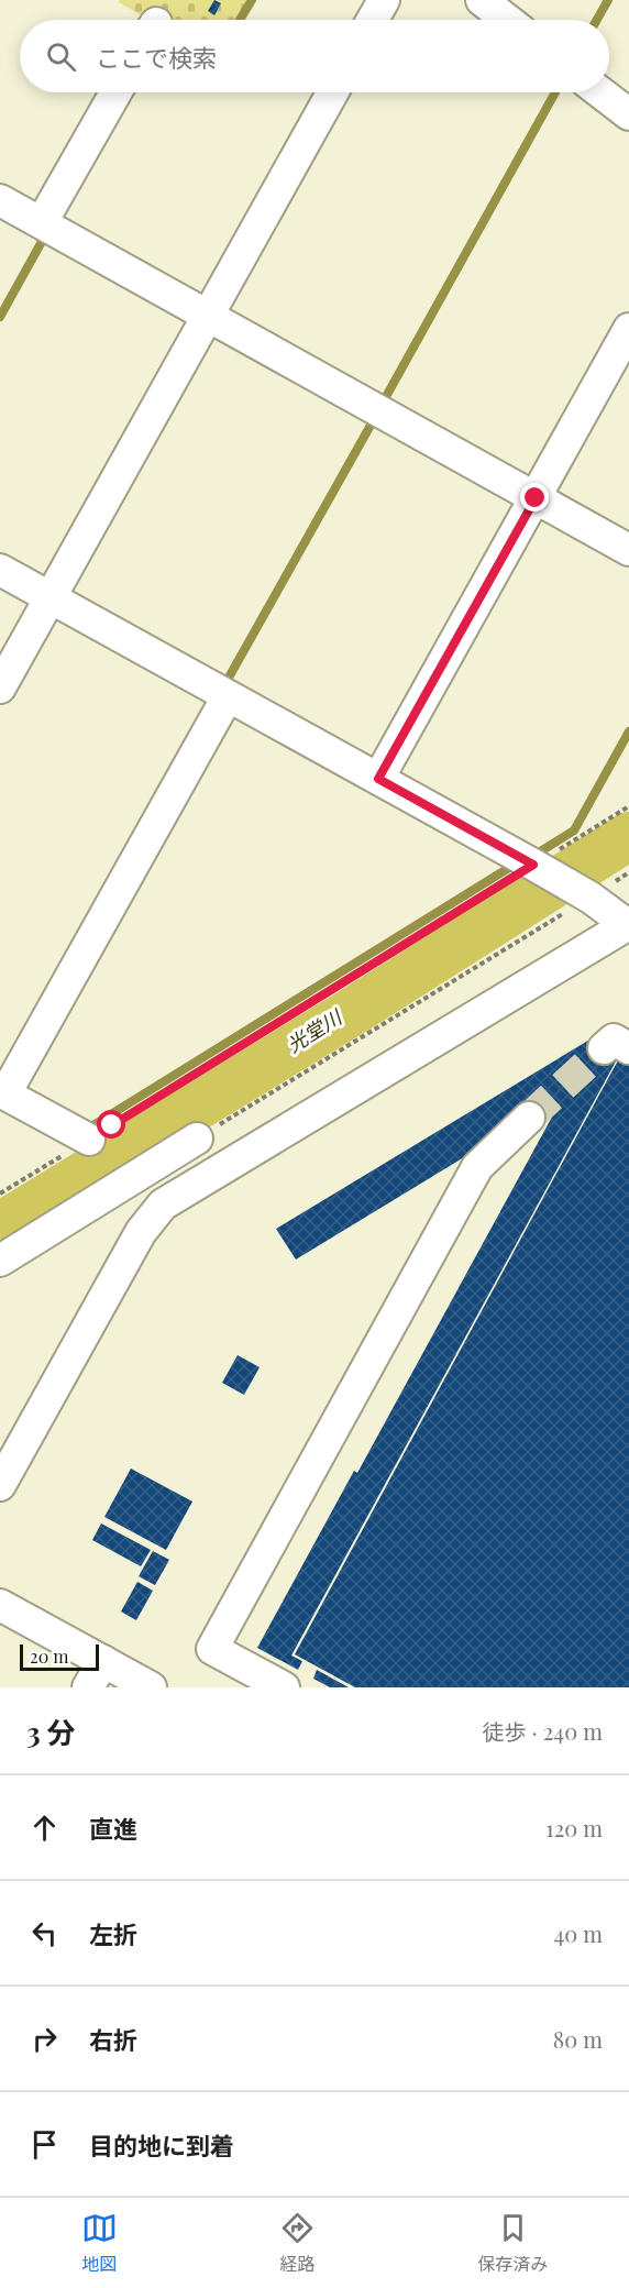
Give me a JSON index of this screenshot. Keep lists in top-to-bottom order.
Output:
{
  "water": ["光堂川"],
  "scale_bar": "20 m",
  "page": {
    "search": "ここで検索",
    "scale": "20 m",
    "heading": ["3 分", "徒歩 · 240 m"],
    "list": [
      ["直進", "120 m"],
      ["左折", "40 m"],
      ["右折", "80 m"],
      "目的地に到着"
    ],
    "nav": ["地図", "経路", "保存済み"]
  }
}
